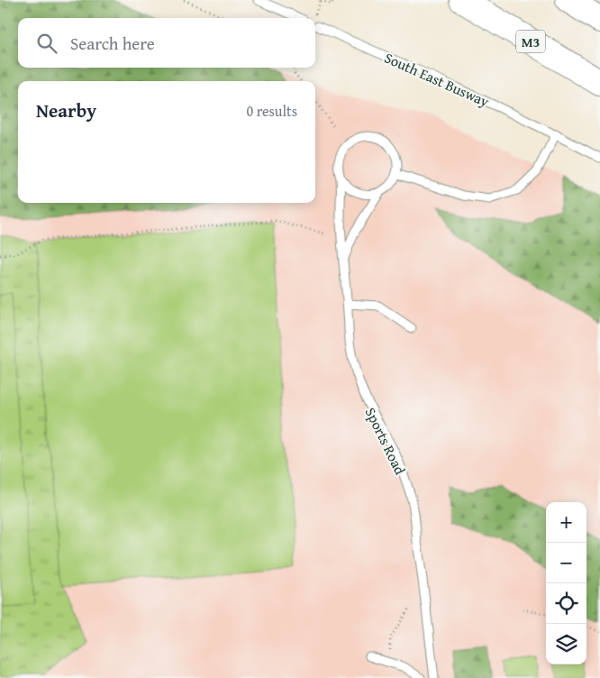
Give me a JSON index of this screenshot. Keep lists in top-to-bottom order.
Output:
{
  "streets": {
    "highway": ["M3"],
    "lane": ["South East Busway", "Sports Road"]
  },
  "page": {
    "search": "Search here",
    "heading": ["Nearby", "0 results"],
    "map_buttons": ["+", "−"]
  }
}
